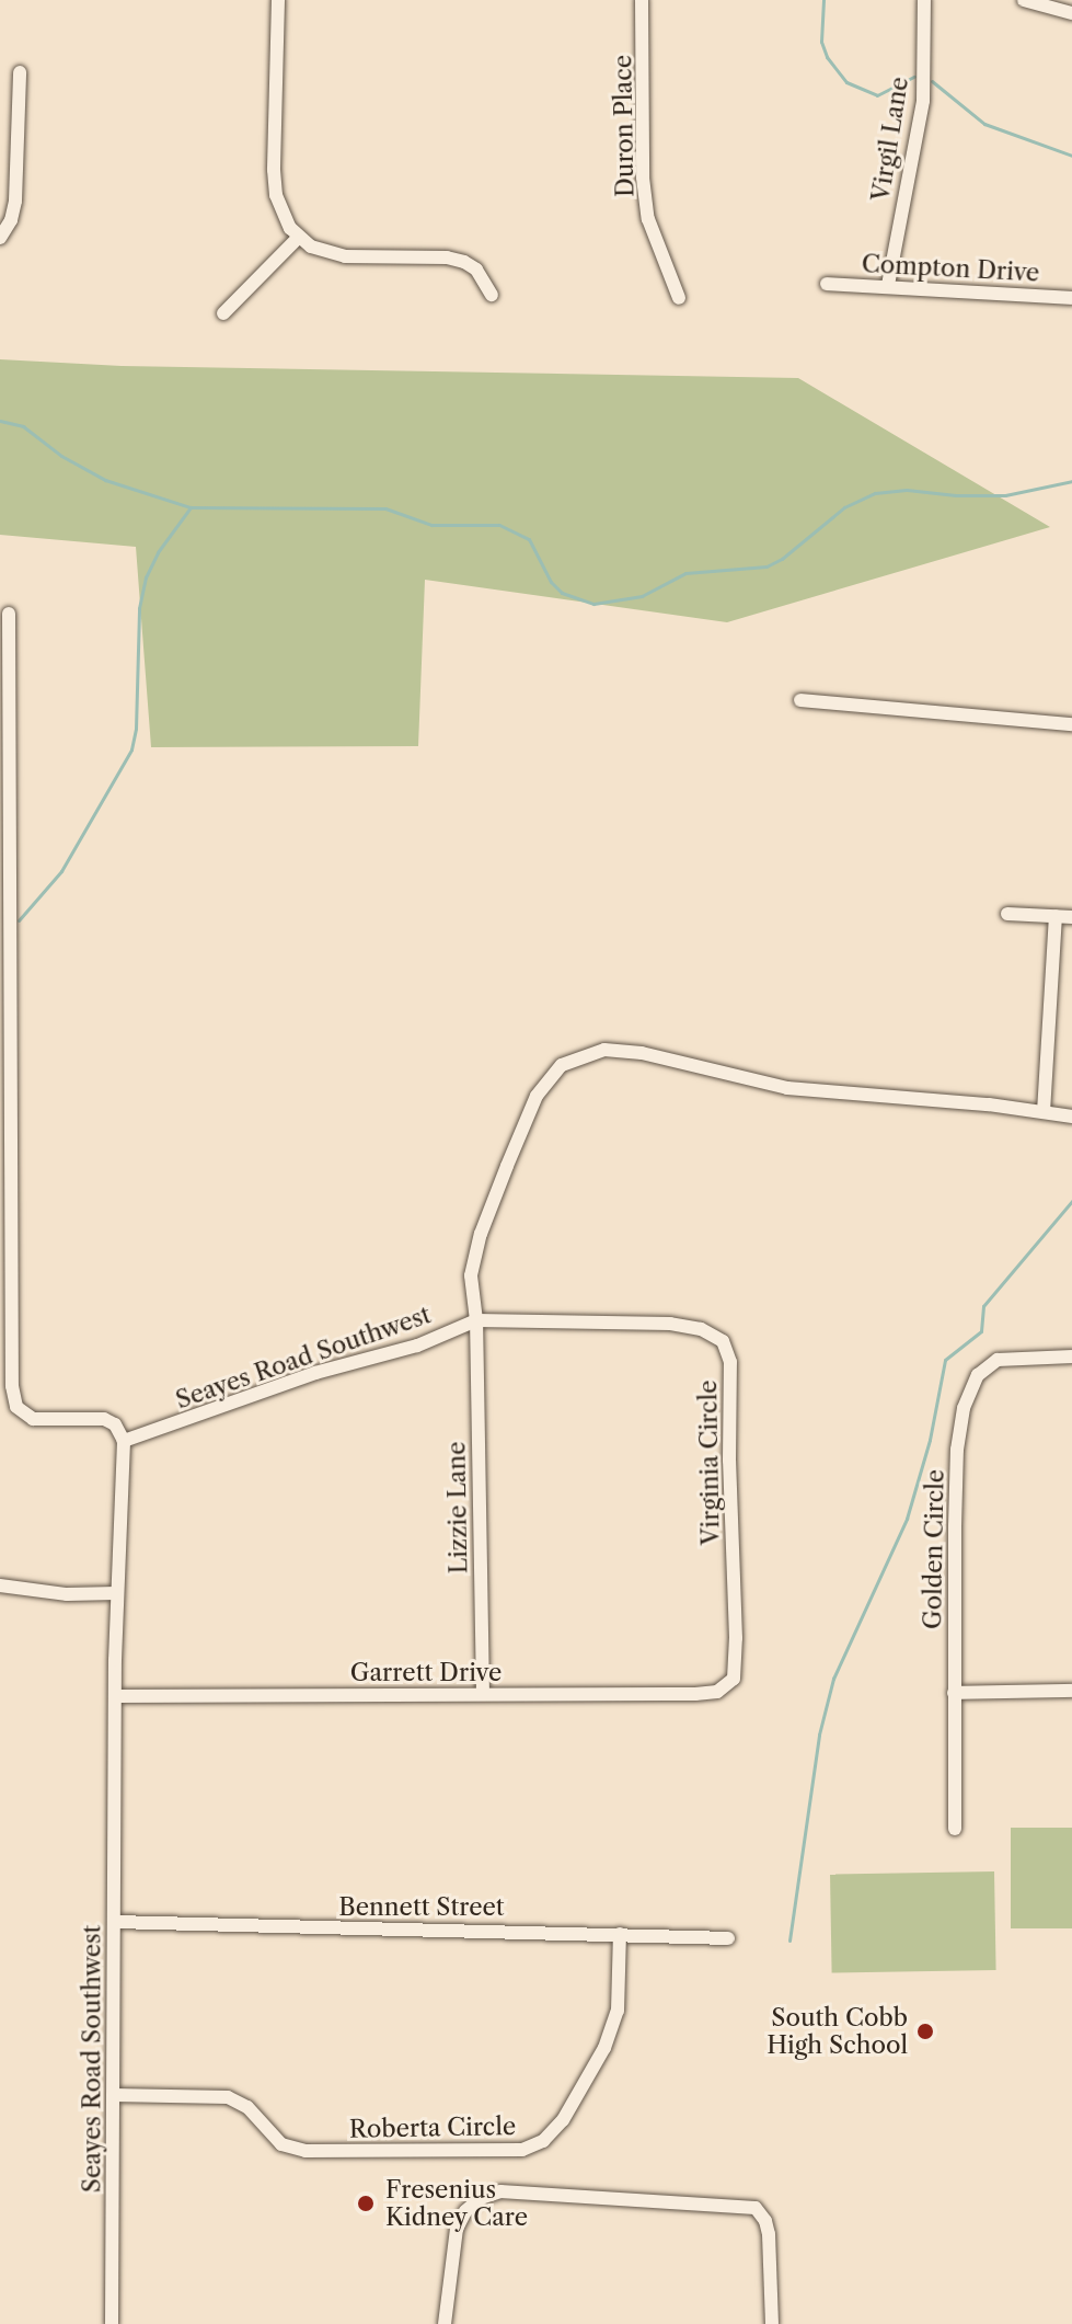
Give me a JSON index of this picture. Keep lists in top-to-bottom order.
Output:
{
  "streets": {
    "street": [
      "Duron Place",
      "Virgil Lane",
      "Compton Drive",
      "Seayes Road Southwest",
      "Virginia Circle",
      "Lizzie Lane",
      "Golden Circle",
      "Garrett Drive",
      "Bennett Street",
      "Roberta Circle"
    ]
  },
  "crossings": [
    ["Virgil Lane", "Compton Drive"],
    ["Seayes Road Southwest", "Virginia Circle"],
    ["Seayes Road Southwest", "Lizzie Lane"],
    ["Seayes Road Southwest", "Garrett Drive"],
    ["Seayes Road Southwest", "Bennett Street"],
    ["Seayes Road Southwest", "Roberta Circle"],
    ["Virginia Circle", "Lizzie Lane"],
    ["Virginia Circle", "Garrett Drive"],
    ["Lizzie Lane", "Garrett Drive"],
    ["Bennett Street", "Roberta Circle"]
  ],
  "places": ["South Cobb High School", "Fresenius Kidney Care"]
}
